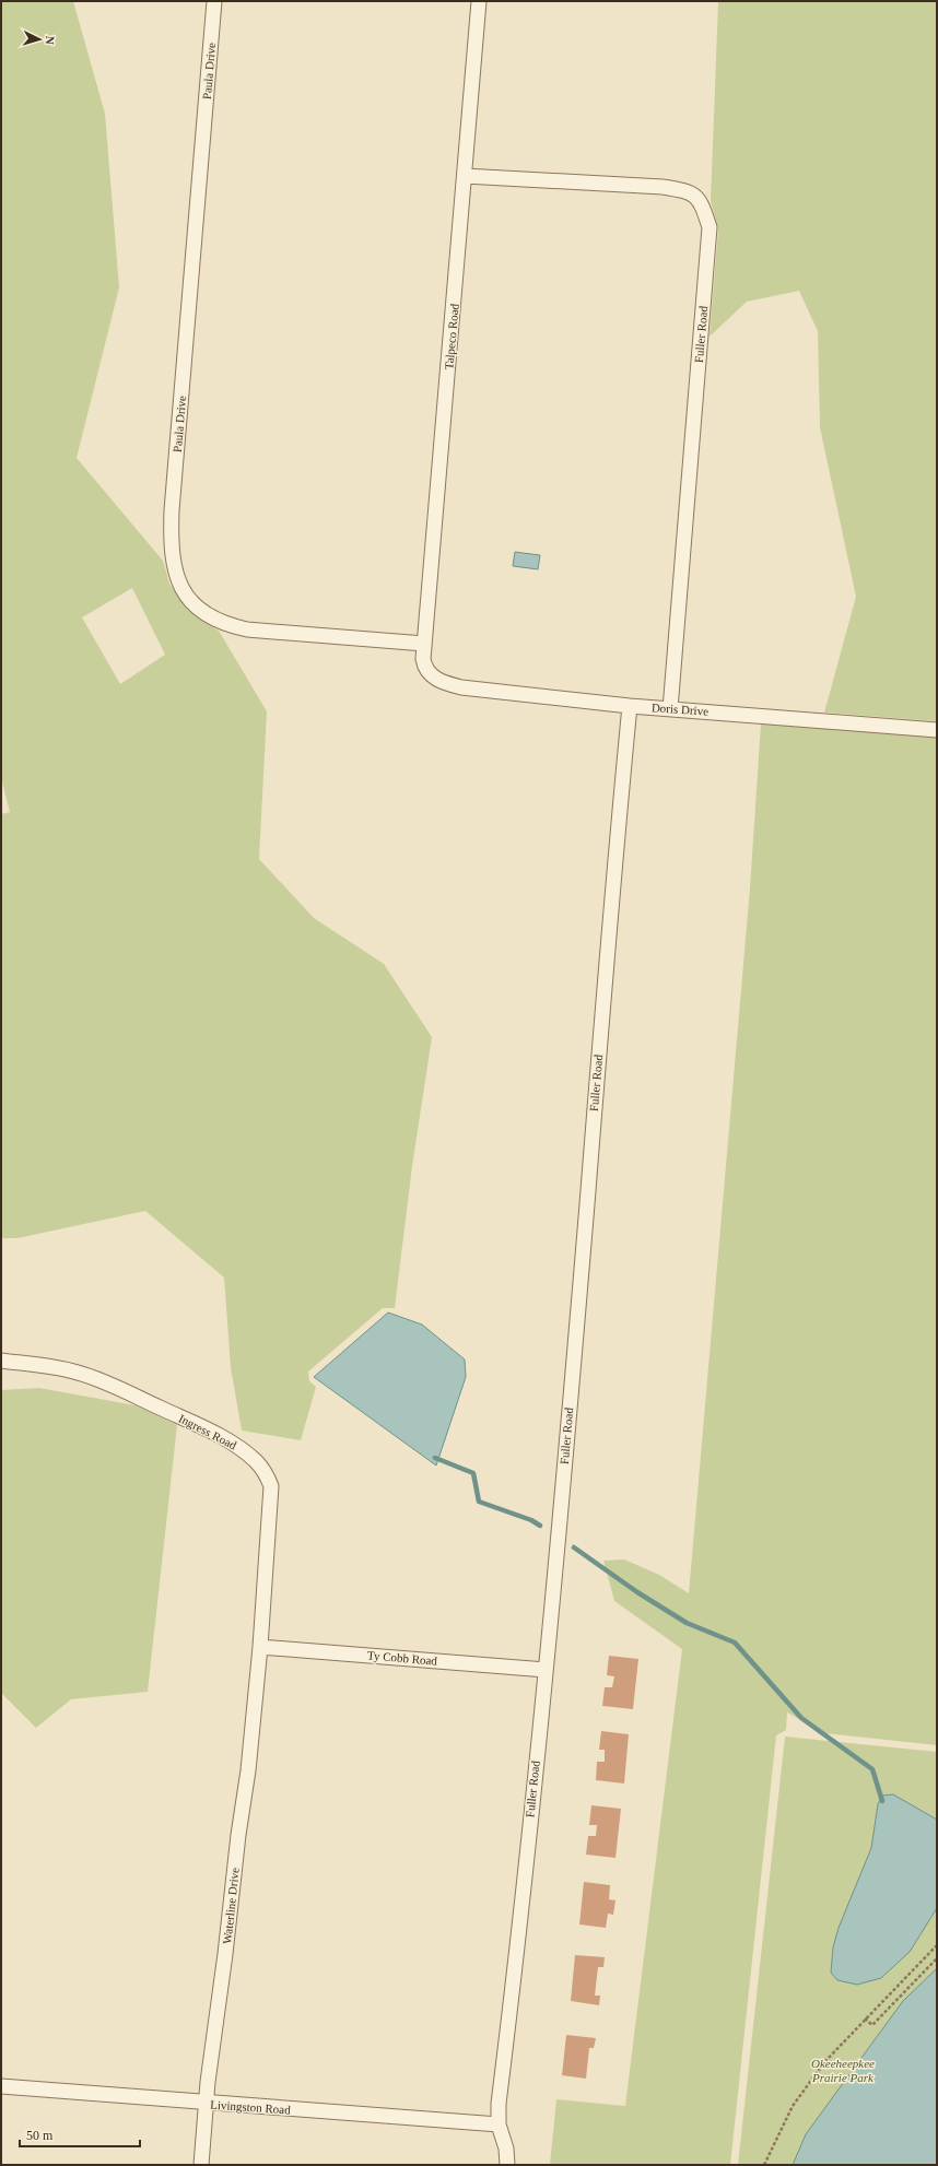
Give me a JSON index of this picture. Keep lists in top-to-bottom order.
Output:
{
  "streets": {
    "street": [
      "Paula Drive",
      "Fuller Road",
      "Talpeco Road",
      "Doris Drive",
      "Ingress Road",
      "Ty Cobb Road",
      "Waterline Drive",
      "Livingston Road"
    ]
  },
  "crossings": [
    ["Paula Drive", "Talpeco Road"],
    ["Fuller Road", "Talpeco Road"],
    ["Fuller Road", "Doris Drive"],
    ["Fuller Road", "Ty Cobb Road"],
    ["Fuller Road", "Livingston Road"],
    ["Talpeco Road", "Doris Drive"],
    ["Ingress Road", "Ty Cobb Road"],
    ["Ingress Road", "Waterline Drive"],
    ["Ty Cobb Road", "Waterline Drive"],
    ["Waterline Drive", "Livingston Road"]
  ],
  "parks": ["Okeeheepkee Prairie Park"],
  "scale_bar": "50 m",
  "north": "right"
}
